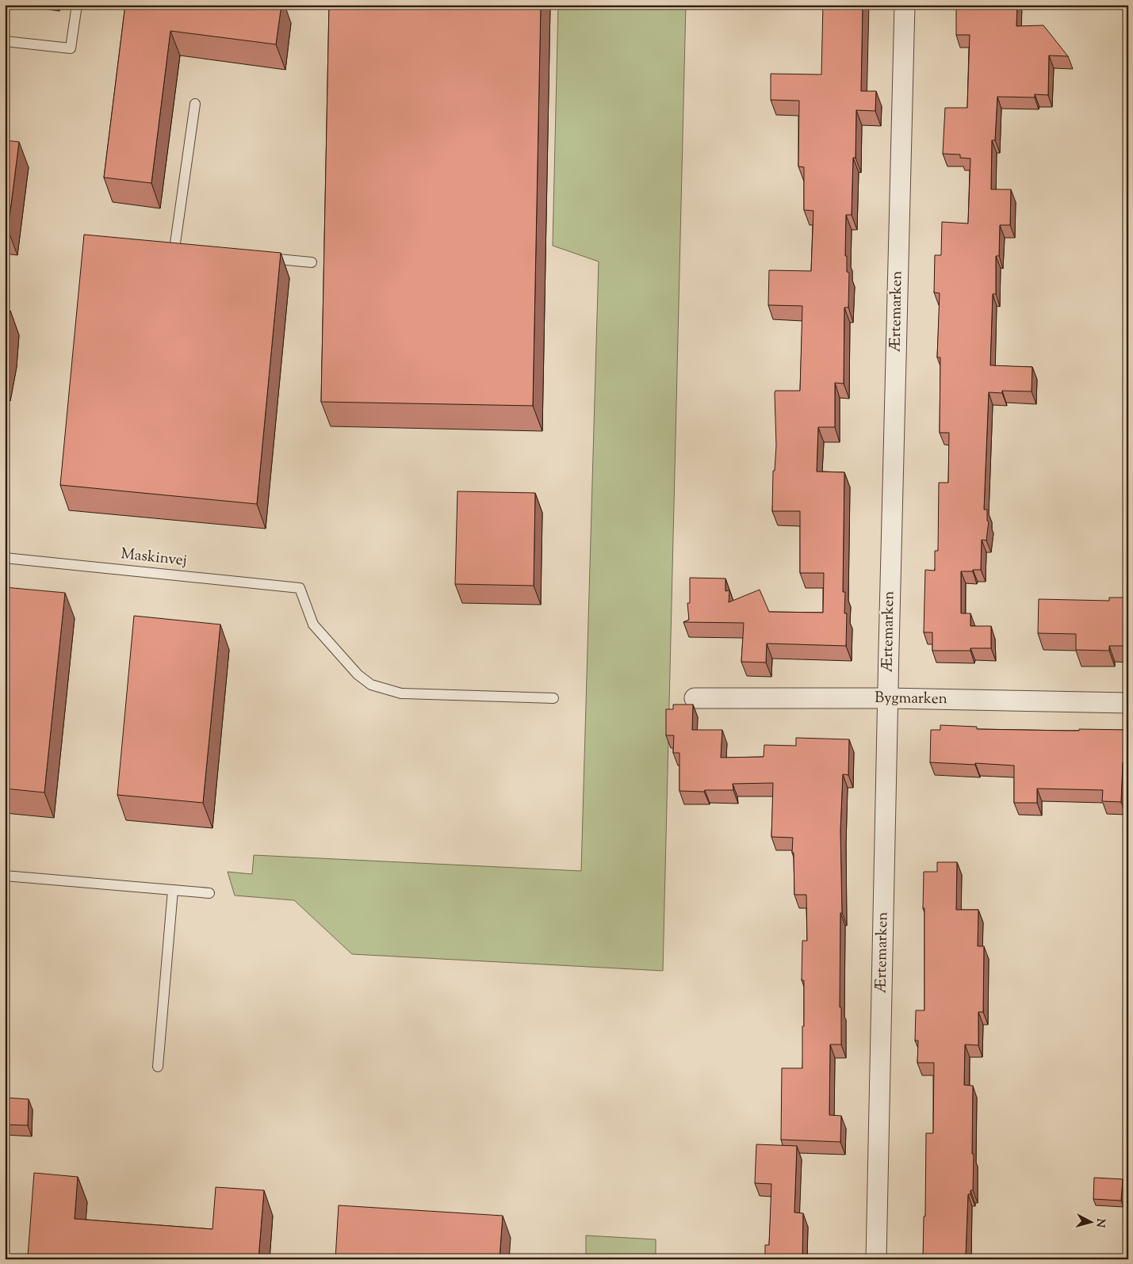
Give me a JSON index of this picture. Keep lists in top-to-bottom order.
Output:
{
  "streets": {
    "street": ["Ærtemarken", "Bygmarken"],
    "lane": ["Maskinvej"]
  },
  "crossings": [
    ["Ærtemarken", "Bygmarken"]
  ],
  "north": "right"
}
